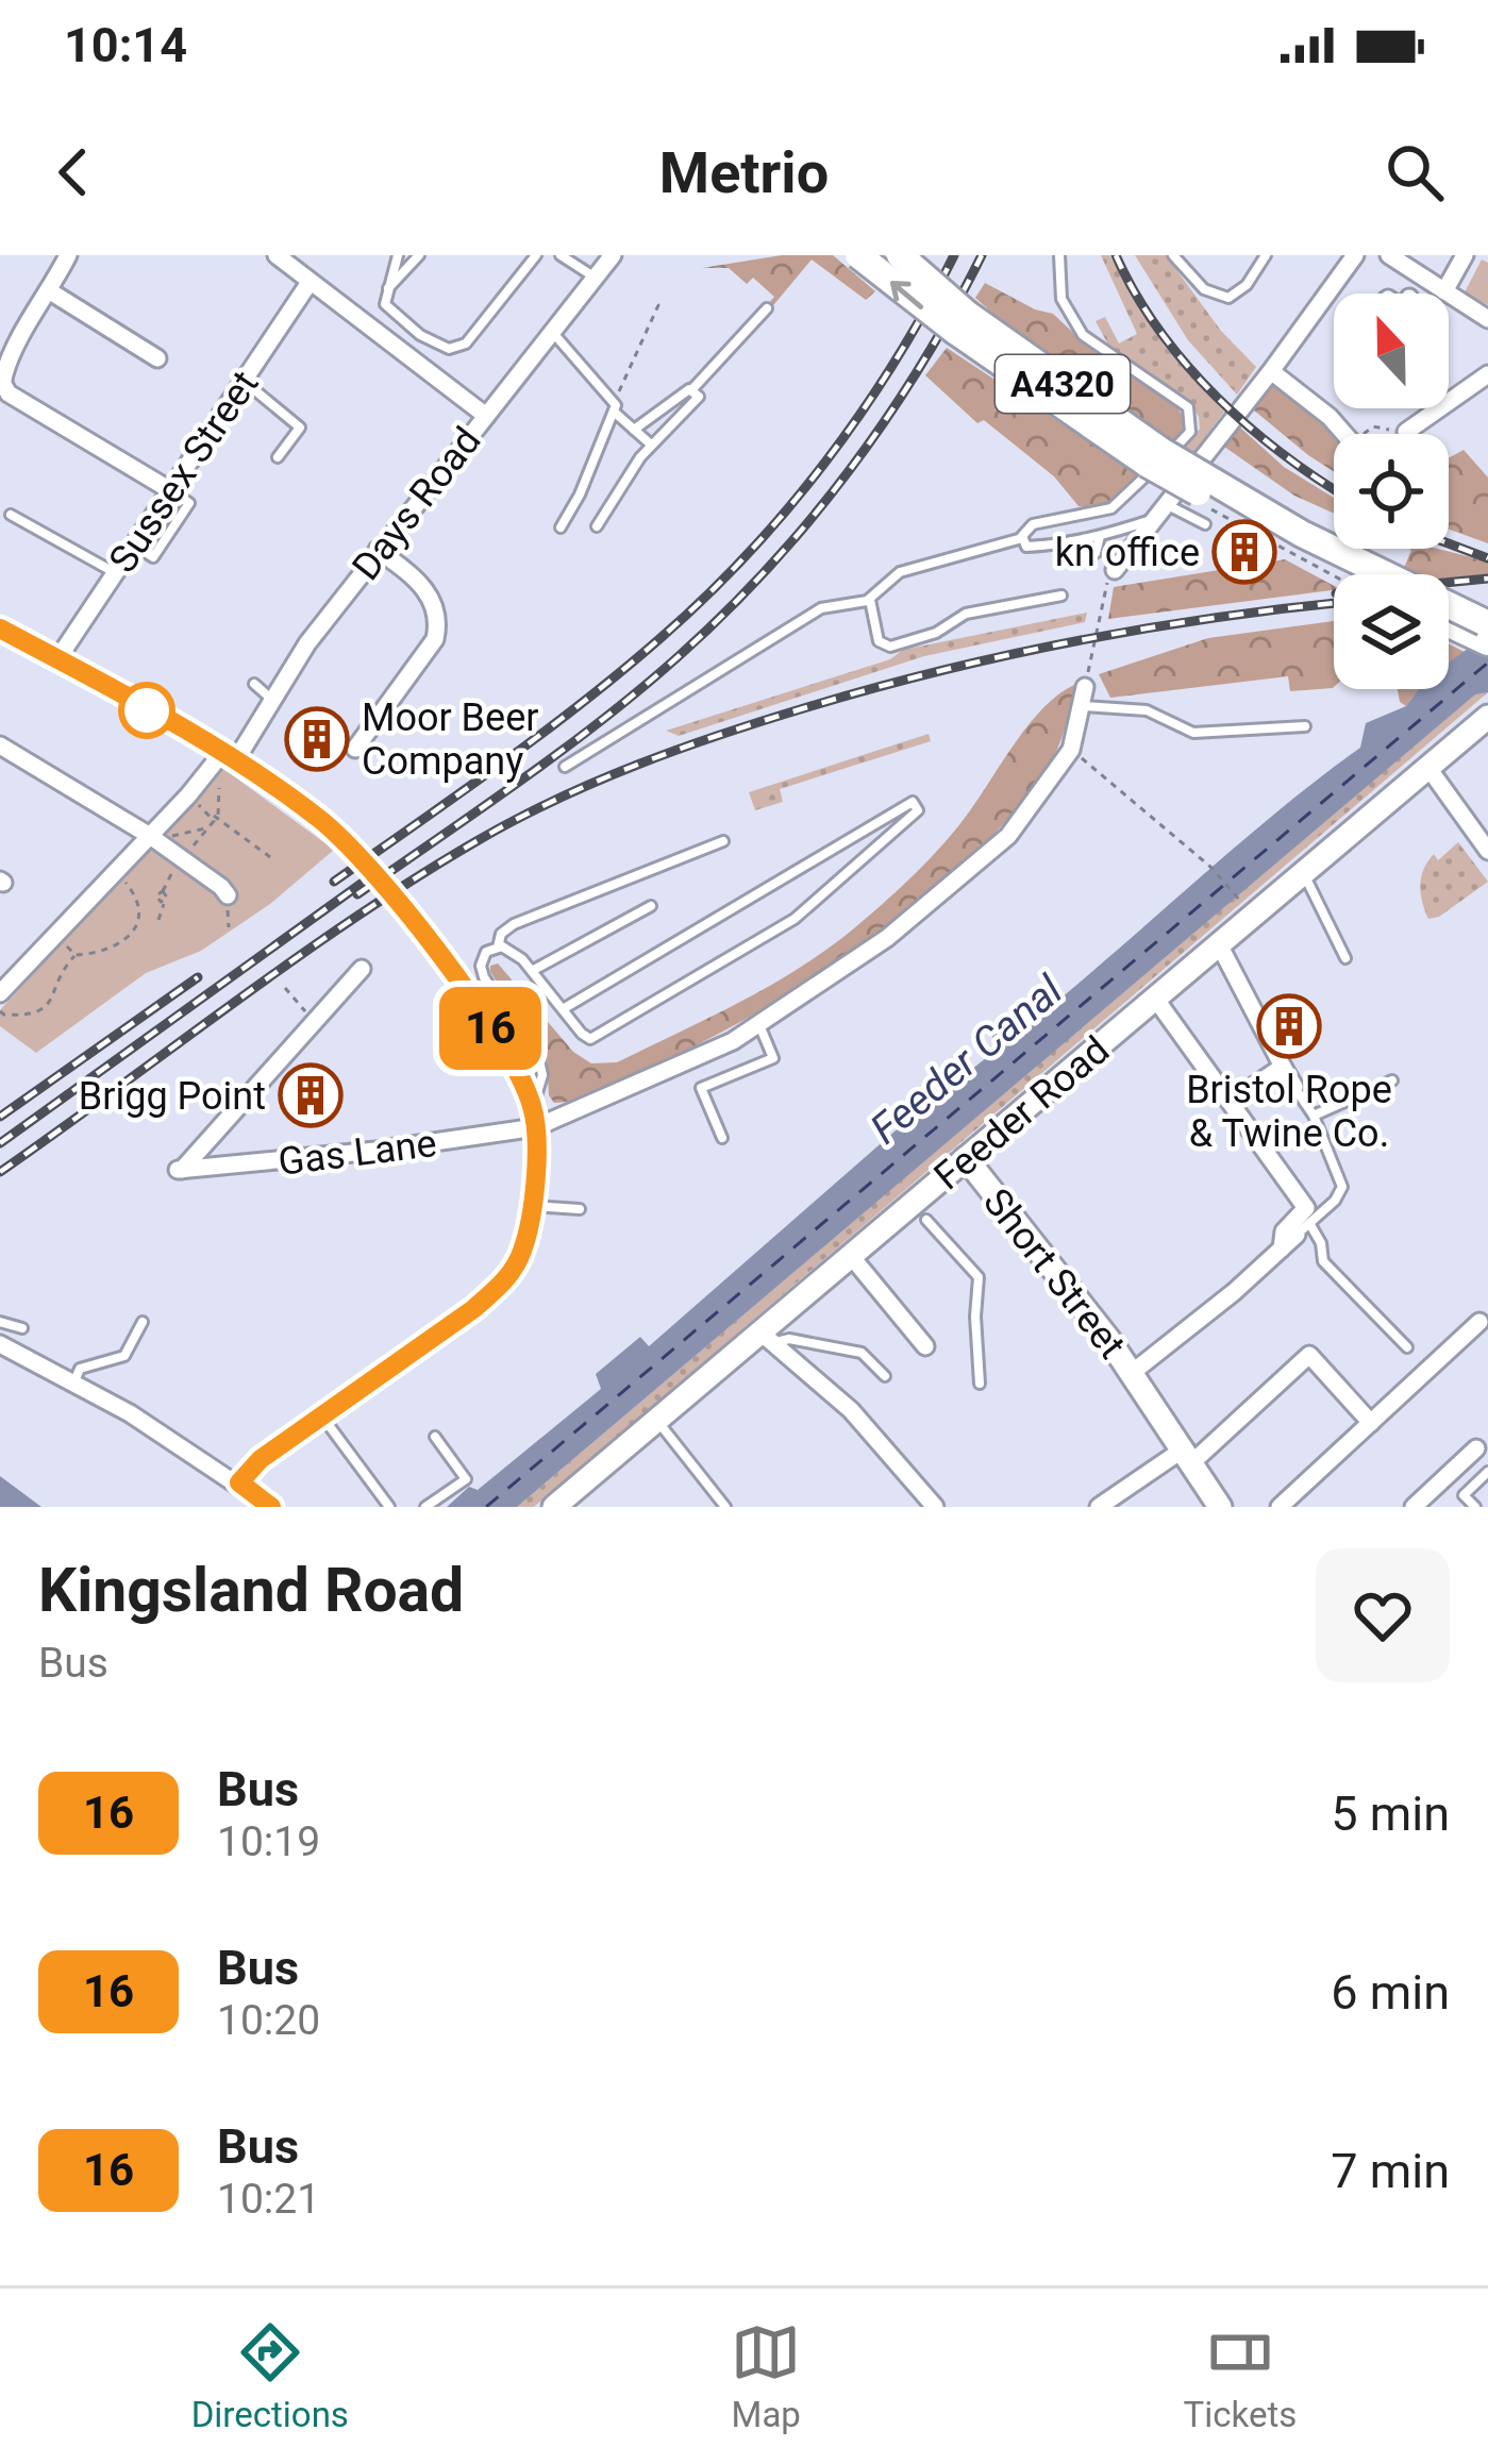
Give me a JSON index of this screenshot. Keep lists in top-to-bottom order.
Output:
{
  "streets": {
    "main road": ["A4320"],
    "street": [
      "Sussex Street",
      "Days Road",
      "Feeder Road",
      "Gas Lane",
      "Short Street"
    ]
  },
  "crossings": [
    ["Feeder Road", "Short Street"]
  ],
  "water": ["Feeder Canal"],
  "places": {
    "building": [
      "kn office",
      "Moor Beer Company",
      "Bristol Rope & Twine Co.",
      "Brigg Point"
    ]
  },
  "lines": ["bus line 16"],
  "north": "top",
  "page": {
    "status": "10:14",
    "header": "Metrio",
    "on_map": "16",
    "heading": ["Kingsland Road", "Bus"],
    "list": [
      {
        "mark": "16",
        "name": "Bus",
        "note": "10:19",
        "value": "5 min"
      },
      {
        "mark": "16",
        "name": "Bus",
        "note": "10:20",
        "value": "6 min"
      },
      {
        "mark": "16",
        "name": "Bus",
        "note": "10:21",
        "value": "7 min"
      }
    ],
    "tabs": ["Directions", "Map", "Tickets"]
  }
}
